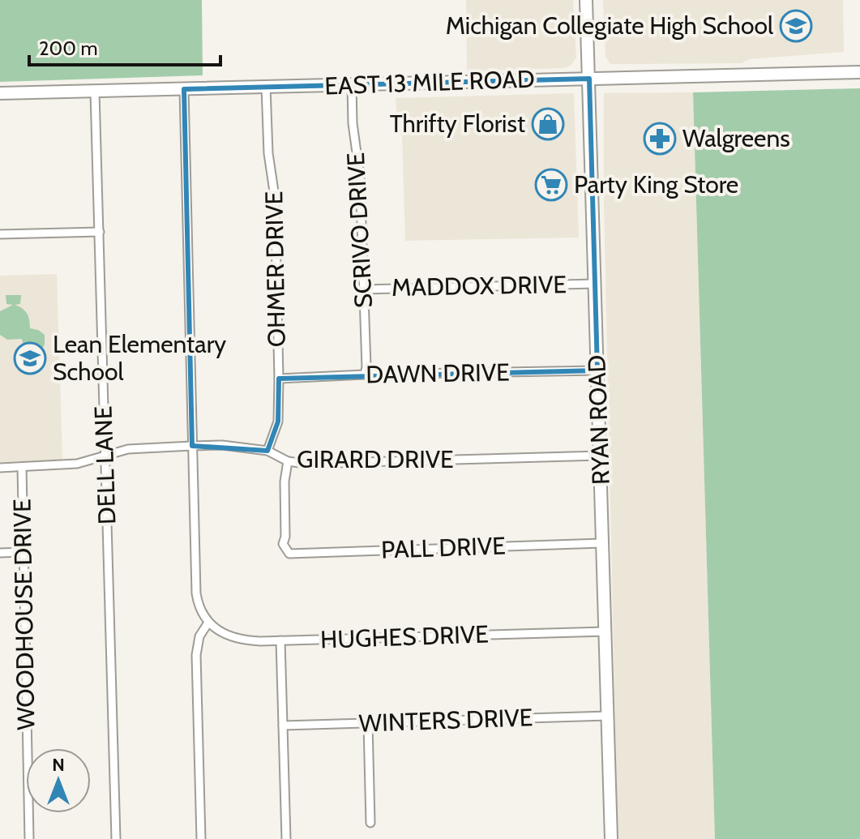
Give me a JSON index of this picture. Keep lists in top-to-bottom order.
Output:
{
  "streets": {
    "main road": ["EAST 13 MILE ROAD", "RYAN ROAD"],
    "street": [
      "SCRIVO DRIVE",
      "OHMER DRIVE",
      "MADDOX DRIVE",
      "DAWN DRIVE",
      "GIRARD DRIVE",
      "DELL LANE",
      "PALL DRIVE",
      "WOODHOUSE DRIVE",
      "HUGHES DRIVE",
      "WINTERS DRIVE"
    ]
  },
  "crossings": [
    ["EAST 13 MILE ROAD", "SCRIVO DRIVE"],
    ["EAST 13 MILE ROAD", "OHMER DRIVE"],
    ["EAST 13 MILE ROAD", "RYAN ROAD"],
    ["EAST 13 MILE ROAD", "DELL LANE"],
    ["SCRIVO DRIVE", "MADDOX DRIVE"],
    ["SCRIVO DRIVE", "DAWN DRIVE"],
    ["OHMER DRIVE", "DAWN DRIVE"],
    ["OHMER DRIVE", "GIRARD DRIVE"],
    ["MADDOX DRIVE", "RYAN ROAD"],
    ["DAWN DRIVE", "RYAN ROAD"],
    ["RYAN ROAD", "GIRARD DRIVE"],
    ["RYAN ROAD", "PALL DRIVE"],
    ["RYAN ROAD", "HUGHES DRIVE"],
    ["RYAN ROAD", "WINTERS DRIVE"],
    ["GIRARD DRIVE", "DELL LANE"],
    ["GIRARD DRIVE", "PALL DRIVE"],
    ["GIRARD DRIVE", "WOODHOUSE DRIVE"]
  ],
  "places": {
    "school or university": ["Michigan Collegiate High School", "Lean Elementary School"],
    "shop": ["Thrifty Florist"],
    "pharmacy": ["Walgreens"],
    "supermarket": ["Party King Store"]
  },
  "scale_bar": "200 m",
  "north": "top"
}
